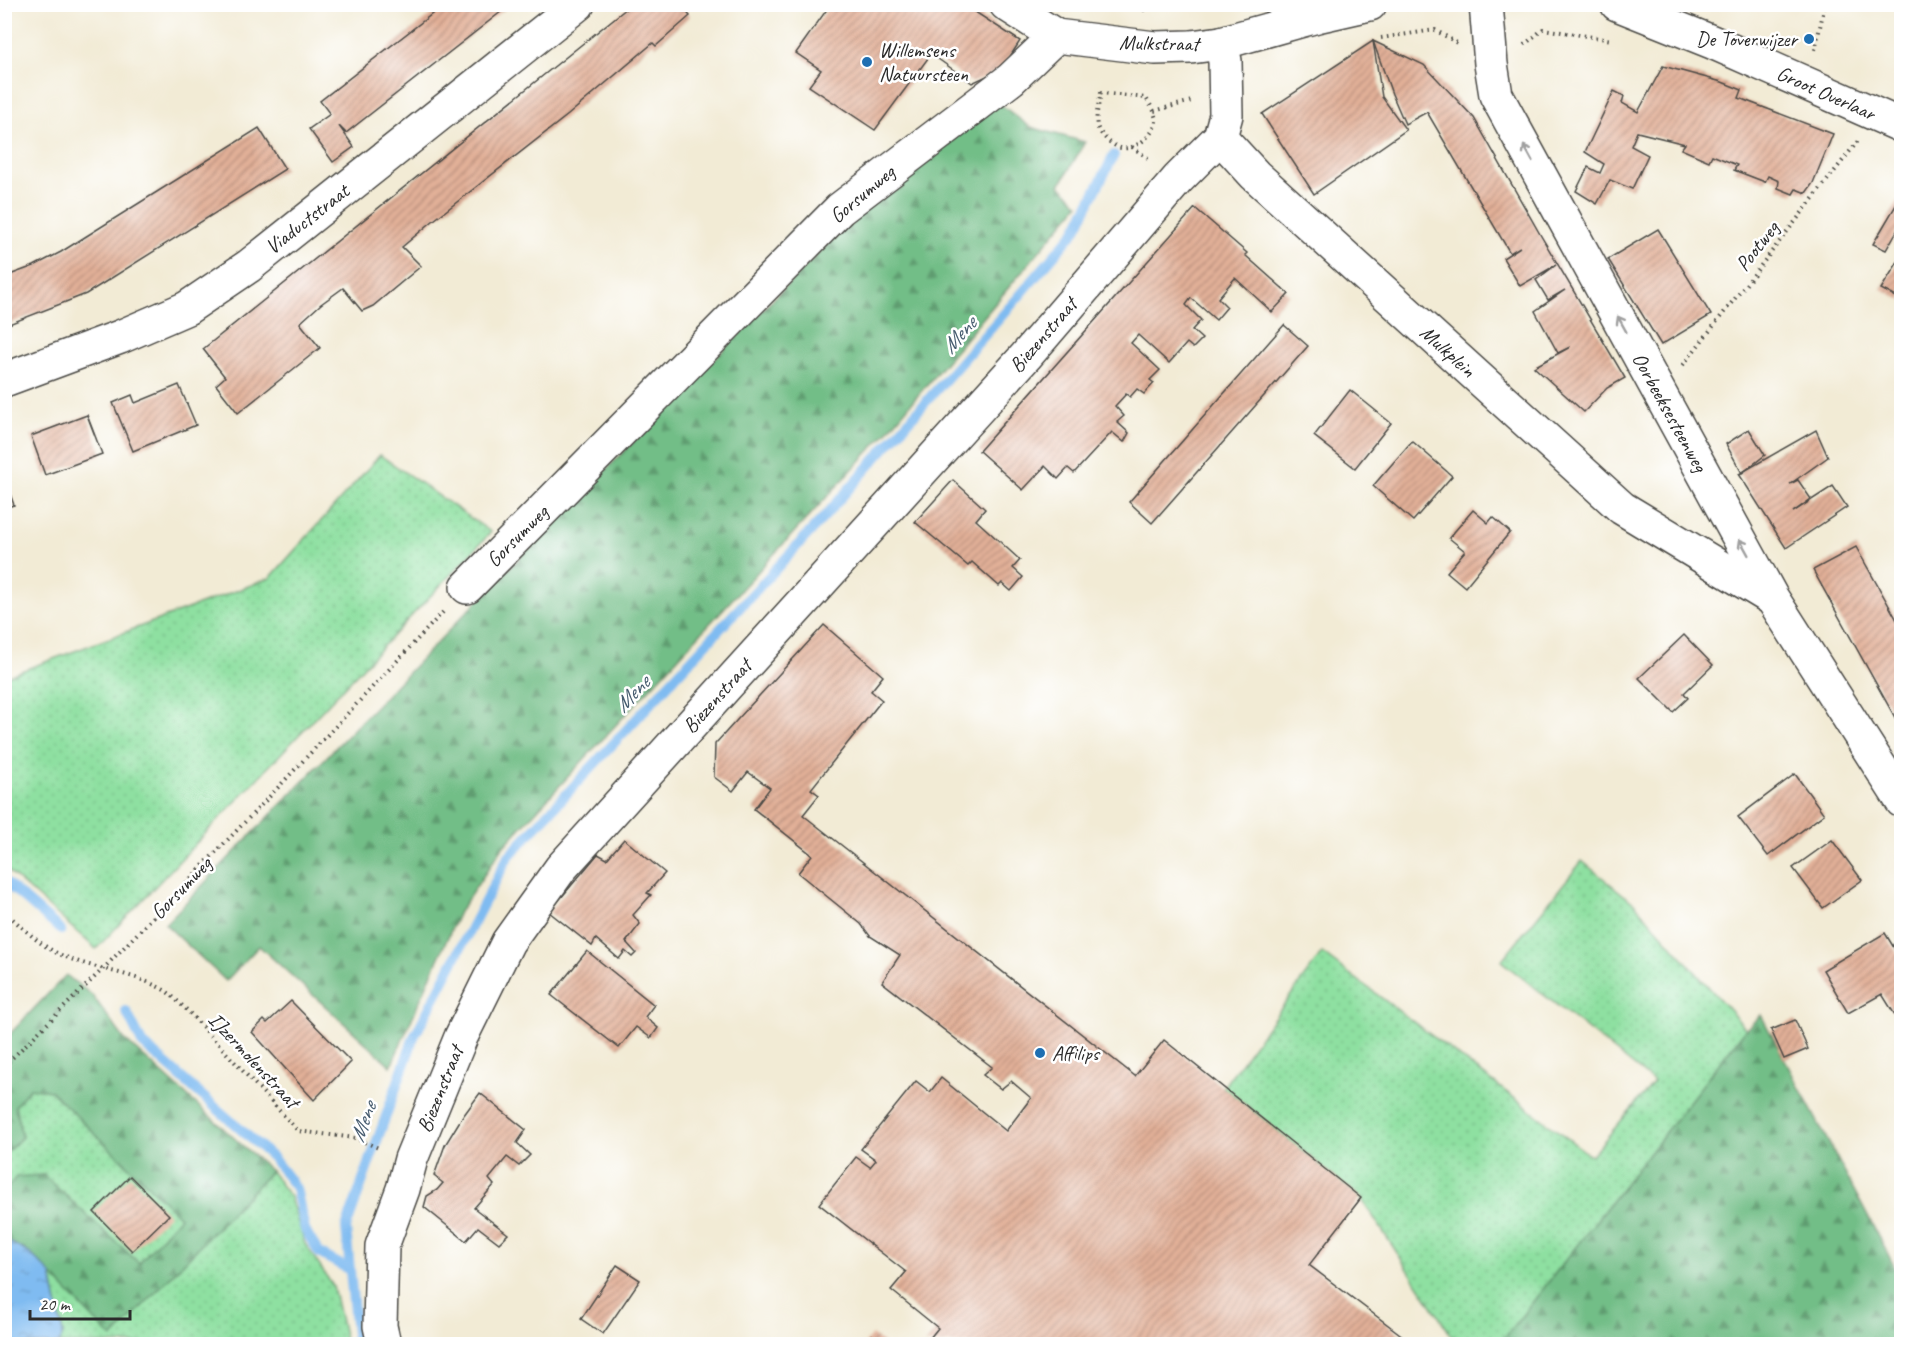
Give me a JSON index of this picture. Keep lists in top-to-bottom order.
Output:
{
  "streets": {
    "street": [
      "Mulkstraat",
      "Groot Overlaar",
      "Gorsumweg",
      "Viaductstraat",
      "Biezenstraat",
      "Mulkplein",
      "Oorbeeksesteenweg"
    ],
    "path": ["Pootweg", "IJzermolenstraat"]
  },
  "crossings": [
    ["Mulkstraat", "Gorsumweg"],
    ["Groot Overlaar", "Pootweg"],
    ["Gorsumweg", "IJzermolenstraat"],
    ["Pootweg", "Oorbeeksesteenweg"],
    ["Biezenstraat", "Mulkplein"],
    ["Mulkplein", "Oorbeeksesteenweg"]
  ],
  "one_way": ["Oorbeeksesteenweg"],
  "water": ["Mene"],
  "places": ["De Toverwijzer", "Willemsens Natuursteen", "Affilips"],
  "scale_bar": "20 m"
}
